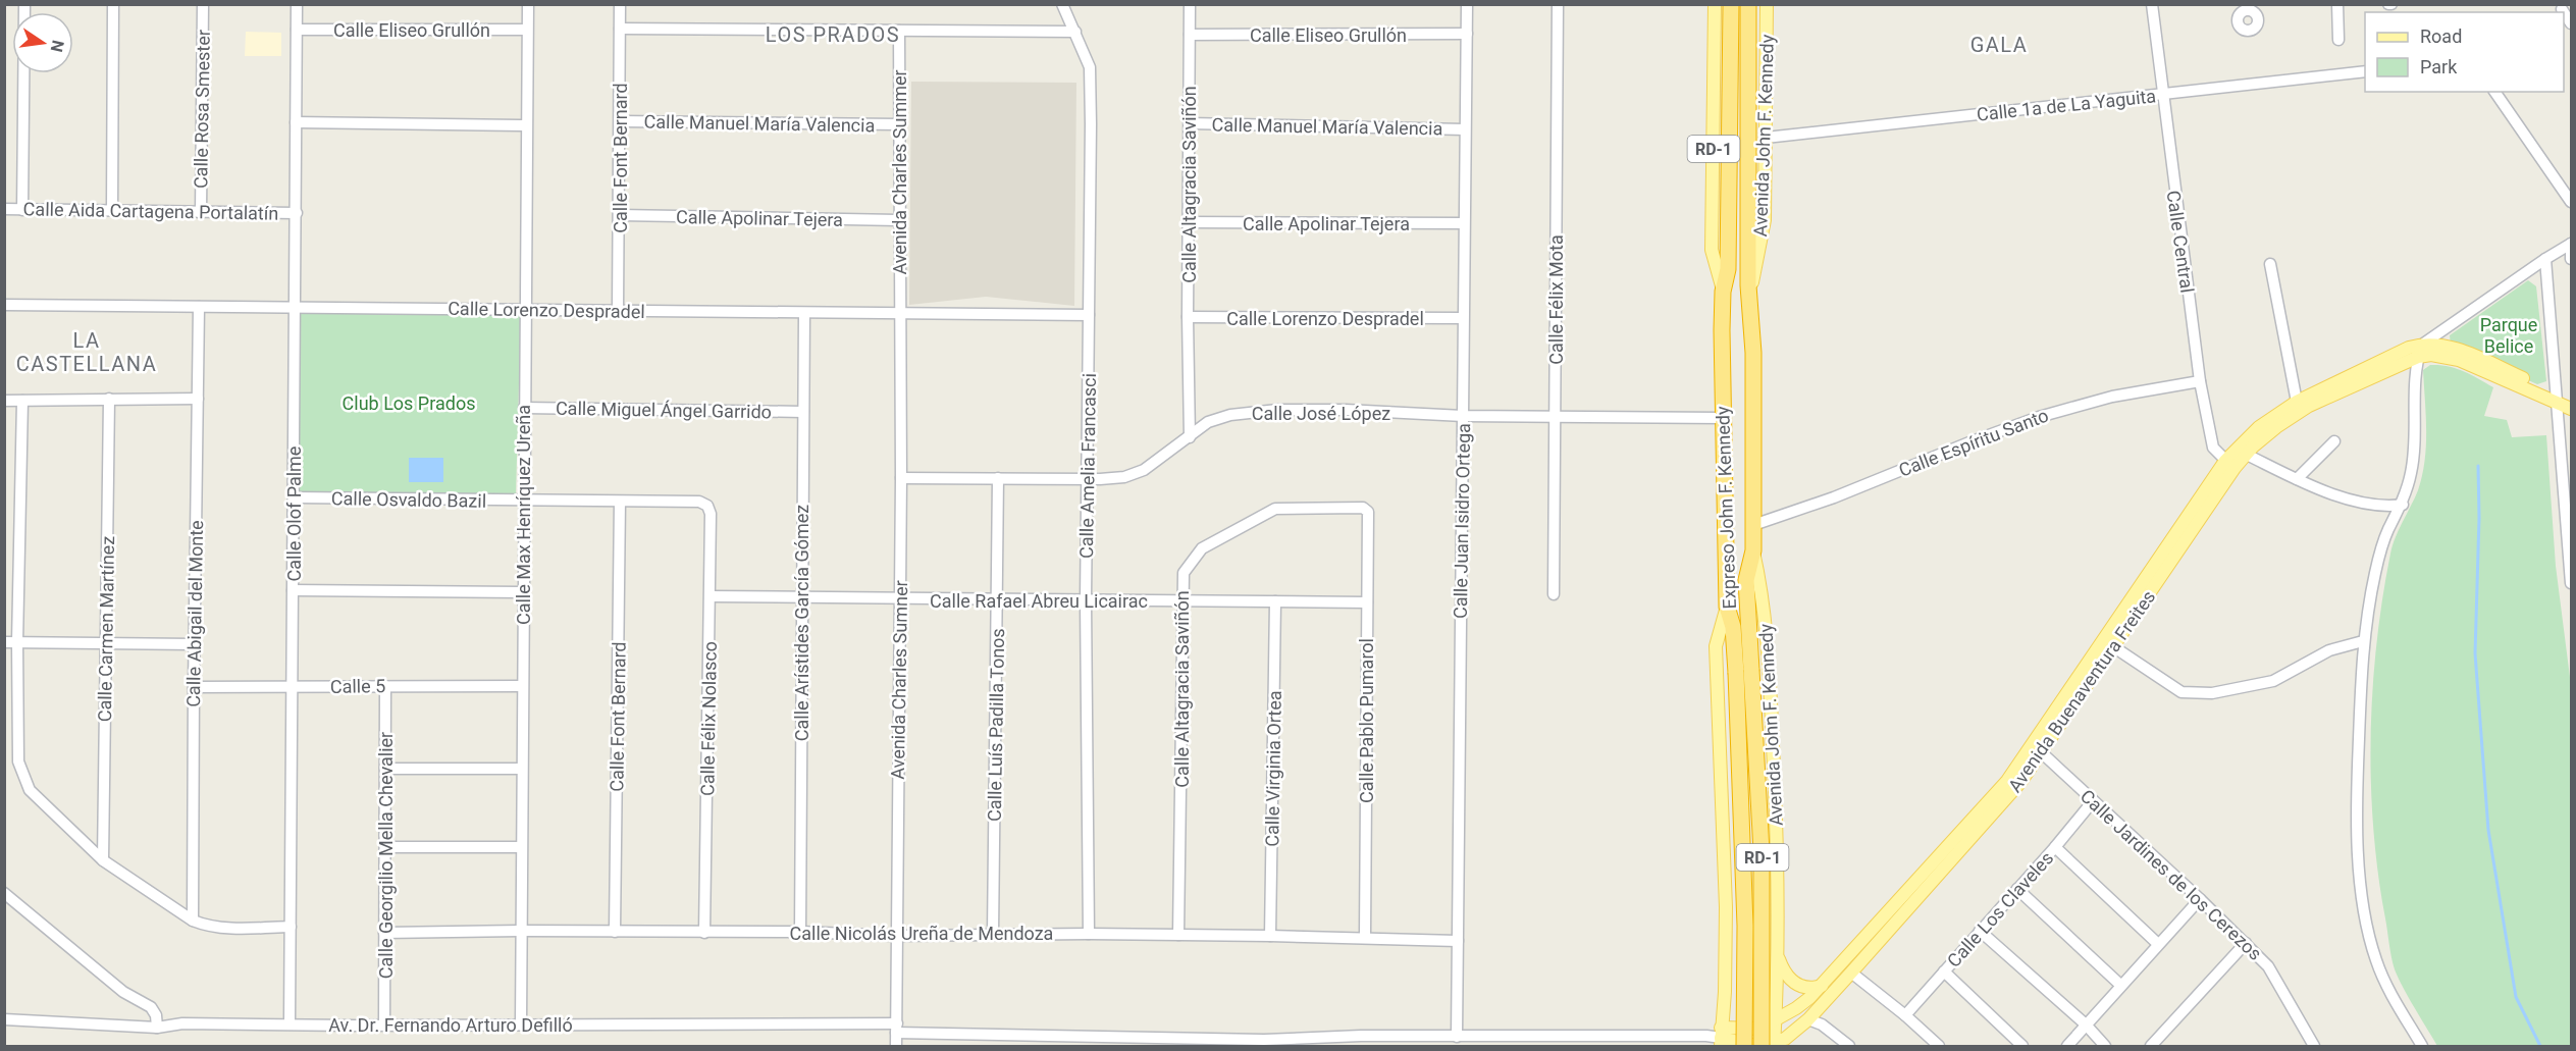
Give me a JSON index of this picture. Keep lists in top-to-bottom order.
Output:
{
  "streets": {
    "highway": ["RD-1", "Expreso John F. Kennedy"],
    "main road": ["Avenida John F. Kennedy", "Avenida Buenaventura Freites"],
    "street": [
      "Calle Eliseo Grullón",
      "Calle 1a de La Yaguita",
      "Calle Rosa Smester",
      "Calle Manuel María Valencia",
      "Calle Font Bernard",
      "Avenida Charles Summer",
      "Calle Altagracia Saviñón",
      "Calle Aida Cartagena Portalatín",
      "Calle Apolinar Tejera",
      "Calle Central",
      "Calle Félix Mota",
      "Calle Lorenzo Despradel",
      "Calle Miguel Ángel Garrido",
      "Calle José López",
      "Calle Espíritu Santo",
      "Calle Amelia Francasci",
      "Calle Osvaldo Bazil",
      "Calle Olof Palme",
      "Calle Max Henríquez Ureña",
      "Calle Juan Isidro Ortega",
      "Calle Rafael Abreu Licairac",
      "Calle Abigail del Monte",
      "Calle Arístides García Gómez",
      "Calle Carmen Martínez",
      "Avenida Charles Sumner",
      "Calle 5",
      "Calle Félix Nolasco",
      "Calle Pablo Pumarol",
      "Calle Luís Padilla Tonos",
      "Calle Virginia Ortea",
      "Calle Georgilio Mella Chevalier",
      "Calle Jardines de los Cerezos",
      "Calle Los Claveles",
      "Calle Nicolás Ureña de Mendoza",
      "Av. Dr. Fernando Arturo Defilló"
    ]
  },
  "crossings": [
    ["Calle Eliseo Grullón", "Calle Altagracia Saviñón"],
    ["Calle Eliseo Grullón", "Calle Olof Palme"],
    ["Calle Eliseo Grullón", "Calle Max Henríquez Ureña"],
    ["Calle Eliseo Grullón", "Calle Juan Isidro Ortega"],
    ["Calle 1a de La Yaguita", "Avenida John F. Kennedy"],
    ["Calle 1a de La Yaguita", "Calle Central"],
    ["Calle Rosa Smester", "Calle Aida Cartagena Portalatín"],
    ["Calle Manuel María Valencia", "Calle Font Bernard"],
    ["Calle Manuel María Valencia", "Avenida Charles Summer"],
    ["Calle Manuel María Valencia", "Calle Altagracia Saviñón"],
    ["Calle Manuel María Valencia", "Calle Juan Isidro Ortega"],
    ["Avenida John F. Kennedy", "Expreso John F. Kennedy"],
    ["Avenida John F. Kennedy", "Avenida Buenaventura Freites"],
    ["RD-1", "Expreso John F. Kennedy"],
    ["RD-1", "Avenida Buenaventura Freites"],
    ["RD-1", "Av. Dr. Fernando Arturo Defilló"],
    ["Calle Font Bernard", "Calle Apolinar Tejera"],
    ["Calle Font Bernard", "Calle Lorenzo Despradel"],
    ["Calle Font Bernard", "Calle Osvaldo Bazil"],
    ["Calle Font Bernard", "Calle Nicolás Ureña de Mendoza"],
    ["Avenida Charles Summer", "Calle Apolinar Tejera"],
    ["Avenida Charles Summer", "Calle Lorenzo Despradel"],
    ["Avenida Charles Summer", "Avenida Charles Sumner"],
    ["Calle Altagracia Saviñón", "Calle Apolinar Tejera"],
    ["Calle Altagracia Saviñón", "Calle Lorenzo Despradel"],
    ["Calle Altagracia Saviñón", "Calle José López"],
    ["Calle Altagracia Saviñón", "Calle Rafael Abreu Licairac"],
    ["Calle Altagracia Saviñón", "Calle Pablo Pumarol"],
    ["Calle Altagracia Saviñón", "Calle Nicolás Ureña de Mendoza"],
    ["Calle Aida Cartagena Portalatín", "Calle Olof Palme"],
    ["Calle Apolinar Tejera", "Calle Juan Isidro Ortega"],
    ["Calle Central", "Calle Espíritu Santo"],
    ["Calle Central", "Avenida Buenaventura Freites"],
    ["Calle Félix Mota", "Calle José López"],
    ["Calle Lorenzo Despradel", "Calle Amelia Francasci"],
    ["Calle Lorenzo Despradel", "Calle Olof Palme"],
    ["Calle Lorenzo Despradel", "Calle Max Henríquez Ureña"],
    ["Calle Lorenzo Despradel", "Calle Juan Isidro Ortega"],
    ["Calle Lorenzo Despradel", "Calle Abigail del Monte"],
    ["Calle Lorenzo Despradel", "Calle Arístides García Gómez"],
    ["Calle Lorenzo Despradel", "Avenida Charles Sumner"],
    ["Calle Miguel Ángel Garrido", "Calle Max Henríquez Ureña"],
    ["Calle Miguel Ángel Garrido", "Calle Arístides García Gómez"],
    ["Calle José López", "Calle Amelia Francasci"],
    ["Calle José López", "Expreso John F. Kennedy"],
    ["Calle José López", "Calle Juan Isidro Ortega"],
    ["Calle José López", "Avenida Charles Sumner"],
    ["Calle José López", "Calle Luís Padilla Tonos"],
    ["Calle Espíritu Santo", "Expreso John F. Kennedy"],
    ["Calle Amelia Francasci", "Calle Rafael Abreu Licairac"],
    ["Calle Amelia Francasci", "Calle Nicolás Ureña de Mendoza"],
    ["Calle Osvaldo Bazil", "Calle Olof Palme"],
    ["Calle Osvaldo Bazil", "Calle Max Henríquez Ureña"],
    ["Calle Osvaldo Bazil", "Calle Félix Nolasco"],
    ["Expreso John F. Kennedy", "Avenida Buenaventura Freites"],
    ["Calle Olof Palme", "Calle 5"],
    ["Calle Olof Palme", "Av. Dr. Fernando Arturo Defilló"],
    ["Calle Max Henríquez Ureña", "Calle 5"],
    ["Calle Max Henríquez Ureña", "Calle Nicolás Ureña de Mendoza"],
    ["Calle Max Henríquez Ureña", "Av. Dr. Fernando Arturo Defilló"],
    ["Calle Juan Isidro Ortega", "Calle Nicolás Ureña de Mendoza"],
    ["Calle Juan Isidro Ortega", "Av. Dr. Fernando Arturo Defilló"],
    ["Calle Rafael Abreu Licairac", "Calle Arístides García Gómez"],
    ["Calle Rafael Abreu Licairac", "Avenida Charles Sumner"],
    ["Calle Rafael Abreu Licairac", "Calle Félix Nolasco"],
    ["Calle Rafael Abreu Licairac", "Calle Pablo Pumarol"],
    ["Calle Rafael Abreu Licairac", "Calle Luís Padilla Tonos"],
    ["Calle Rafael Abreu Licairac", "Calle Virginia Ortea"],
    ["Calle Abigail del Monte", "Calle 5"],
    ["Calle Arístides García Gómez", "Calle Nicolás Ureña de Mendoza"],
    ["Avenida Charles Sumner", "Calle Nicolás Ureña de Mendoza"],
    ["Avenida Charles Sumner", "Av. Dr. Fernando Arturo Defilló"],
    ["Calle 5", "Calle Georgilio Mella Chevalier"],
    ["Avenida Buenaventura Freites", "Calle Jardines de los Cerezos"],
    ["Avenida Buenaventura Freites", "Av. Dr. Fernando Arturo Defilló"],
    ["Calle Félix Nolasco", "Calle Nicolás Ureña de Mendoza"],
    ["Calle Pablo Pumarol", "Calle Nicolás Ureña de Mendoza"],
    ["Calle Luís Padilla Tonos", "Calle Nicolás Ureña de Mendoza"],
    ["Calle Virginia Ortea", "Calle Nicolás Ureña de Mendoza"],
    ["Calle Georgilio Mella Chevalier", "Calle Nicolás Ureña de Mendoza"],
    ["Calle Georgilio Mella Chevalier", "Av. Dr. Fernando Arturo Defilló"],
    ["Calle Jardines de los Cerezos", "Calle Los Claveles"]
  ],
  "districts": ["LOS PRADOS", "GALA", "LA CASTELLANA"],
  "parks": ["Parque Belice", "Club Los Prados"],
  "legend": ["Road", "Park"],
  "north": "right"
}
